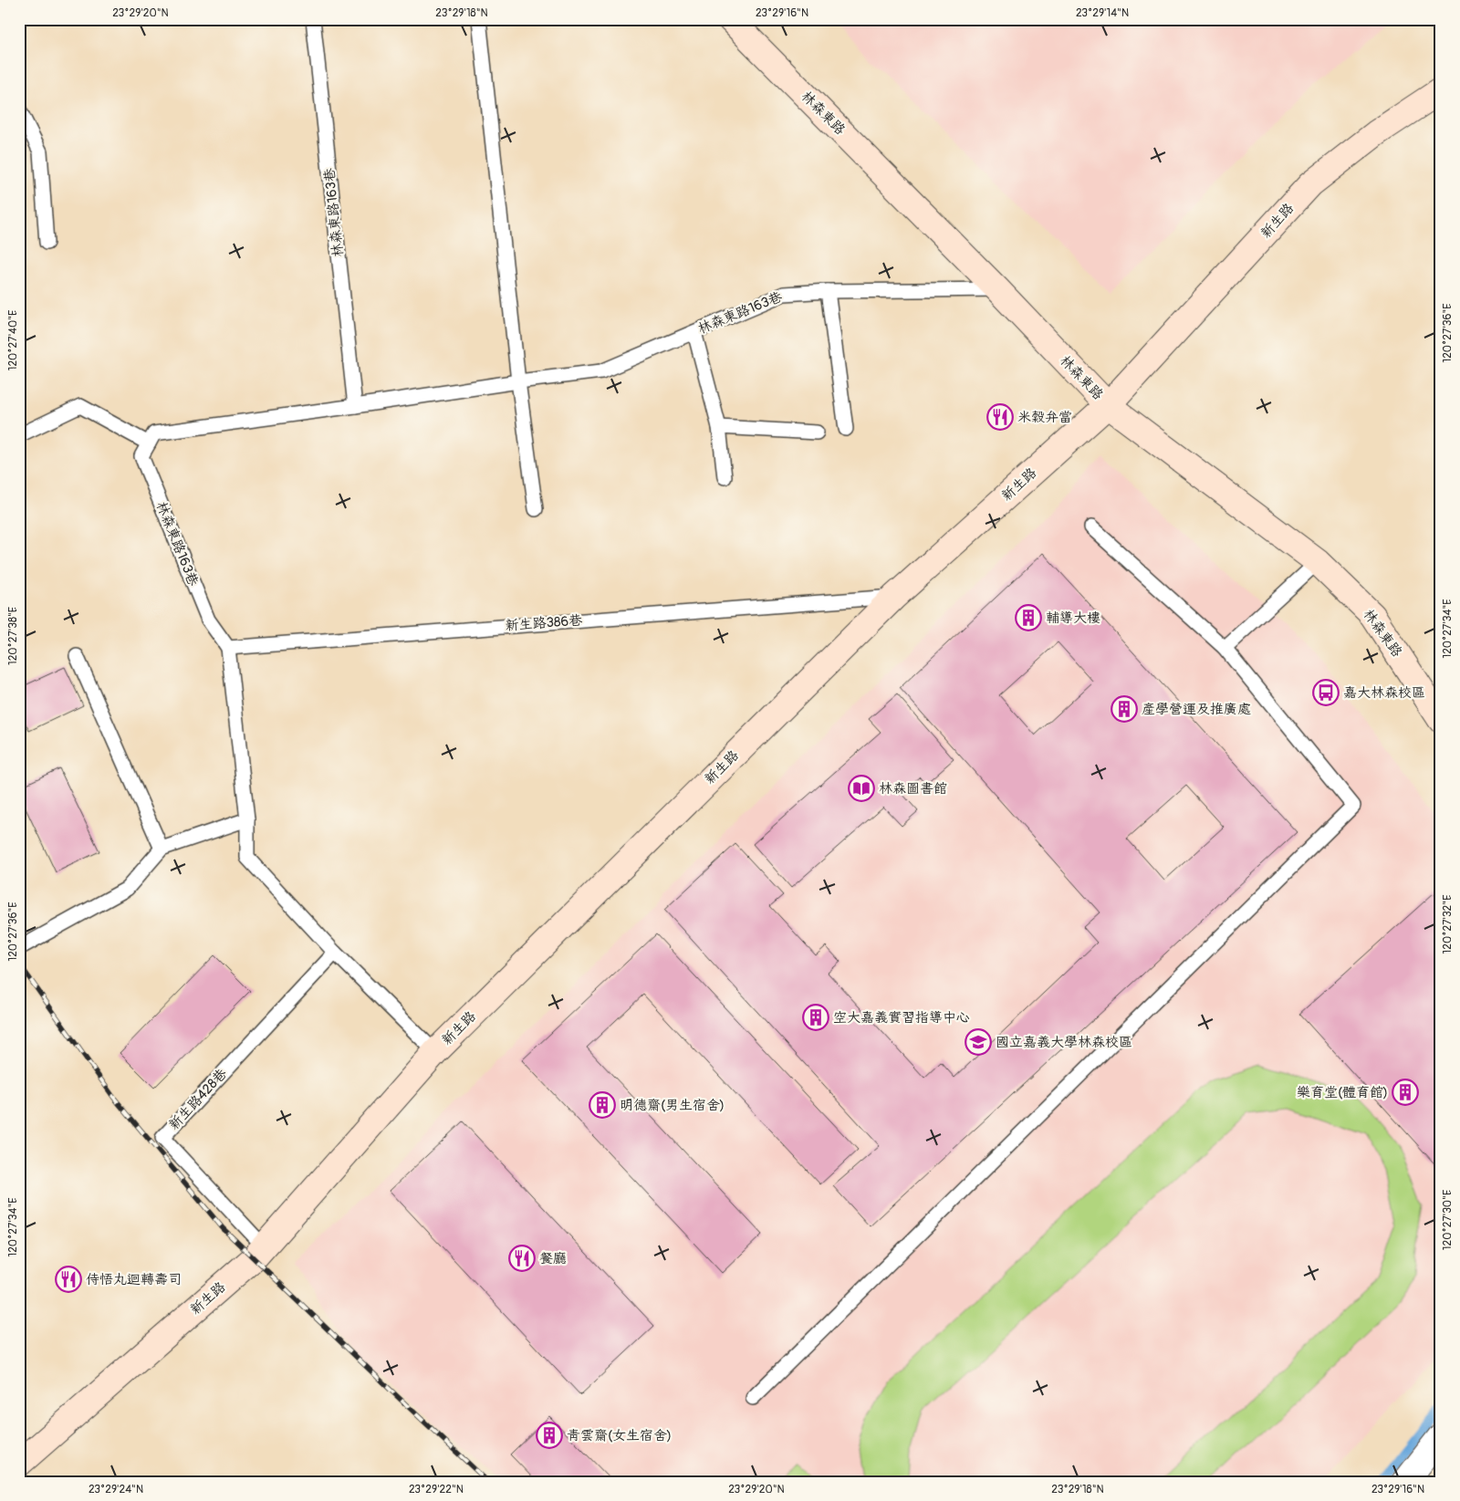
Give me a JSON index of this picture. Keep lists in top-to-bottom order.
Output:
{
  "streets": {
    "street": ["林森東路", "新生路"],
    "lane": ["林森東路163巷", "新生路386巷", "新生路428巷"]
  },
  "crossings": [
    ["林森東路", "林森東路163巷"],
    ["林森東路", "新生路"],
    ["林森東路163巷", "新生路386巷"],
    ["新生路", "新生路386巷"],
    ["新生路", "新生路428巷"]
  ],
  "places": {
    "restaurant": ["米穀弁當", "餐廳", "侍悟丸迴轉壽司"],
    "building": [
      "輔導大樓",
      "產學營運及推廣處",
      "空大嘉義實習指導中心",
      "樂育堂(體育館)",
      "明德齋(男生宿舍)",
      "青雲齋(女生宿舍)"
    ],
    "bus stop": ["嘉大林森校區"],
    "library": ["林森圖書館"],
    "school or university": ["國立嘉義大學林森校區"]
  },
  "coordinates": [
    "23°29'20\"N",
    "23°29'18\"N",
    "23°29'16\"N",
    "23°29'14\"N",
    "120°27'36\"E",
    "120°27'40\"E",
    "120°27'34\"E",
    "120°27'38\"E",
    "120°27'32\"E",
    "120°27'30\"E",
    "23°29'24\"N",
    "23°29'22\"N"
  ]
}
